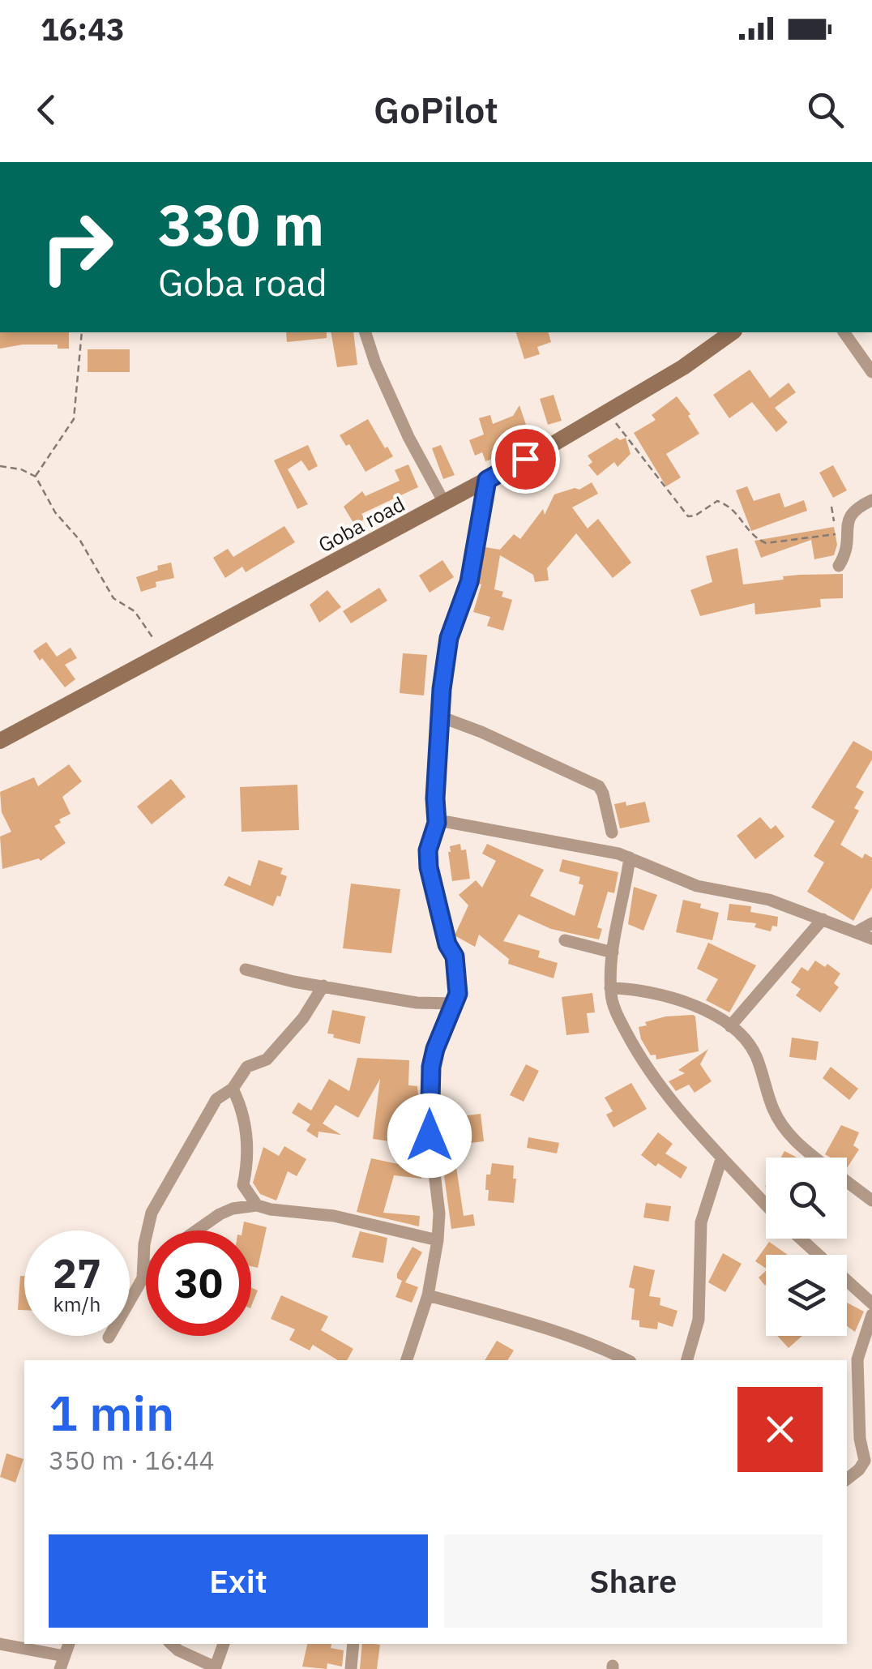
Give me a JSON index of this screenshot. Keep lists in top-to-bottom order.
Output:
{
  "streets": {
    "main road": ["Goba road"]
  },
  "page": {
    "status": "16:43",
    "header": "GoPilot",
    "turn": ["330 m", "Goba road"],
    "speed": "27 km/h",
    "limit": "30",
    "heading": ["1 min", "350 m · 16:44"],
    "buttons": ["Exit", "Share"]
  }
}
